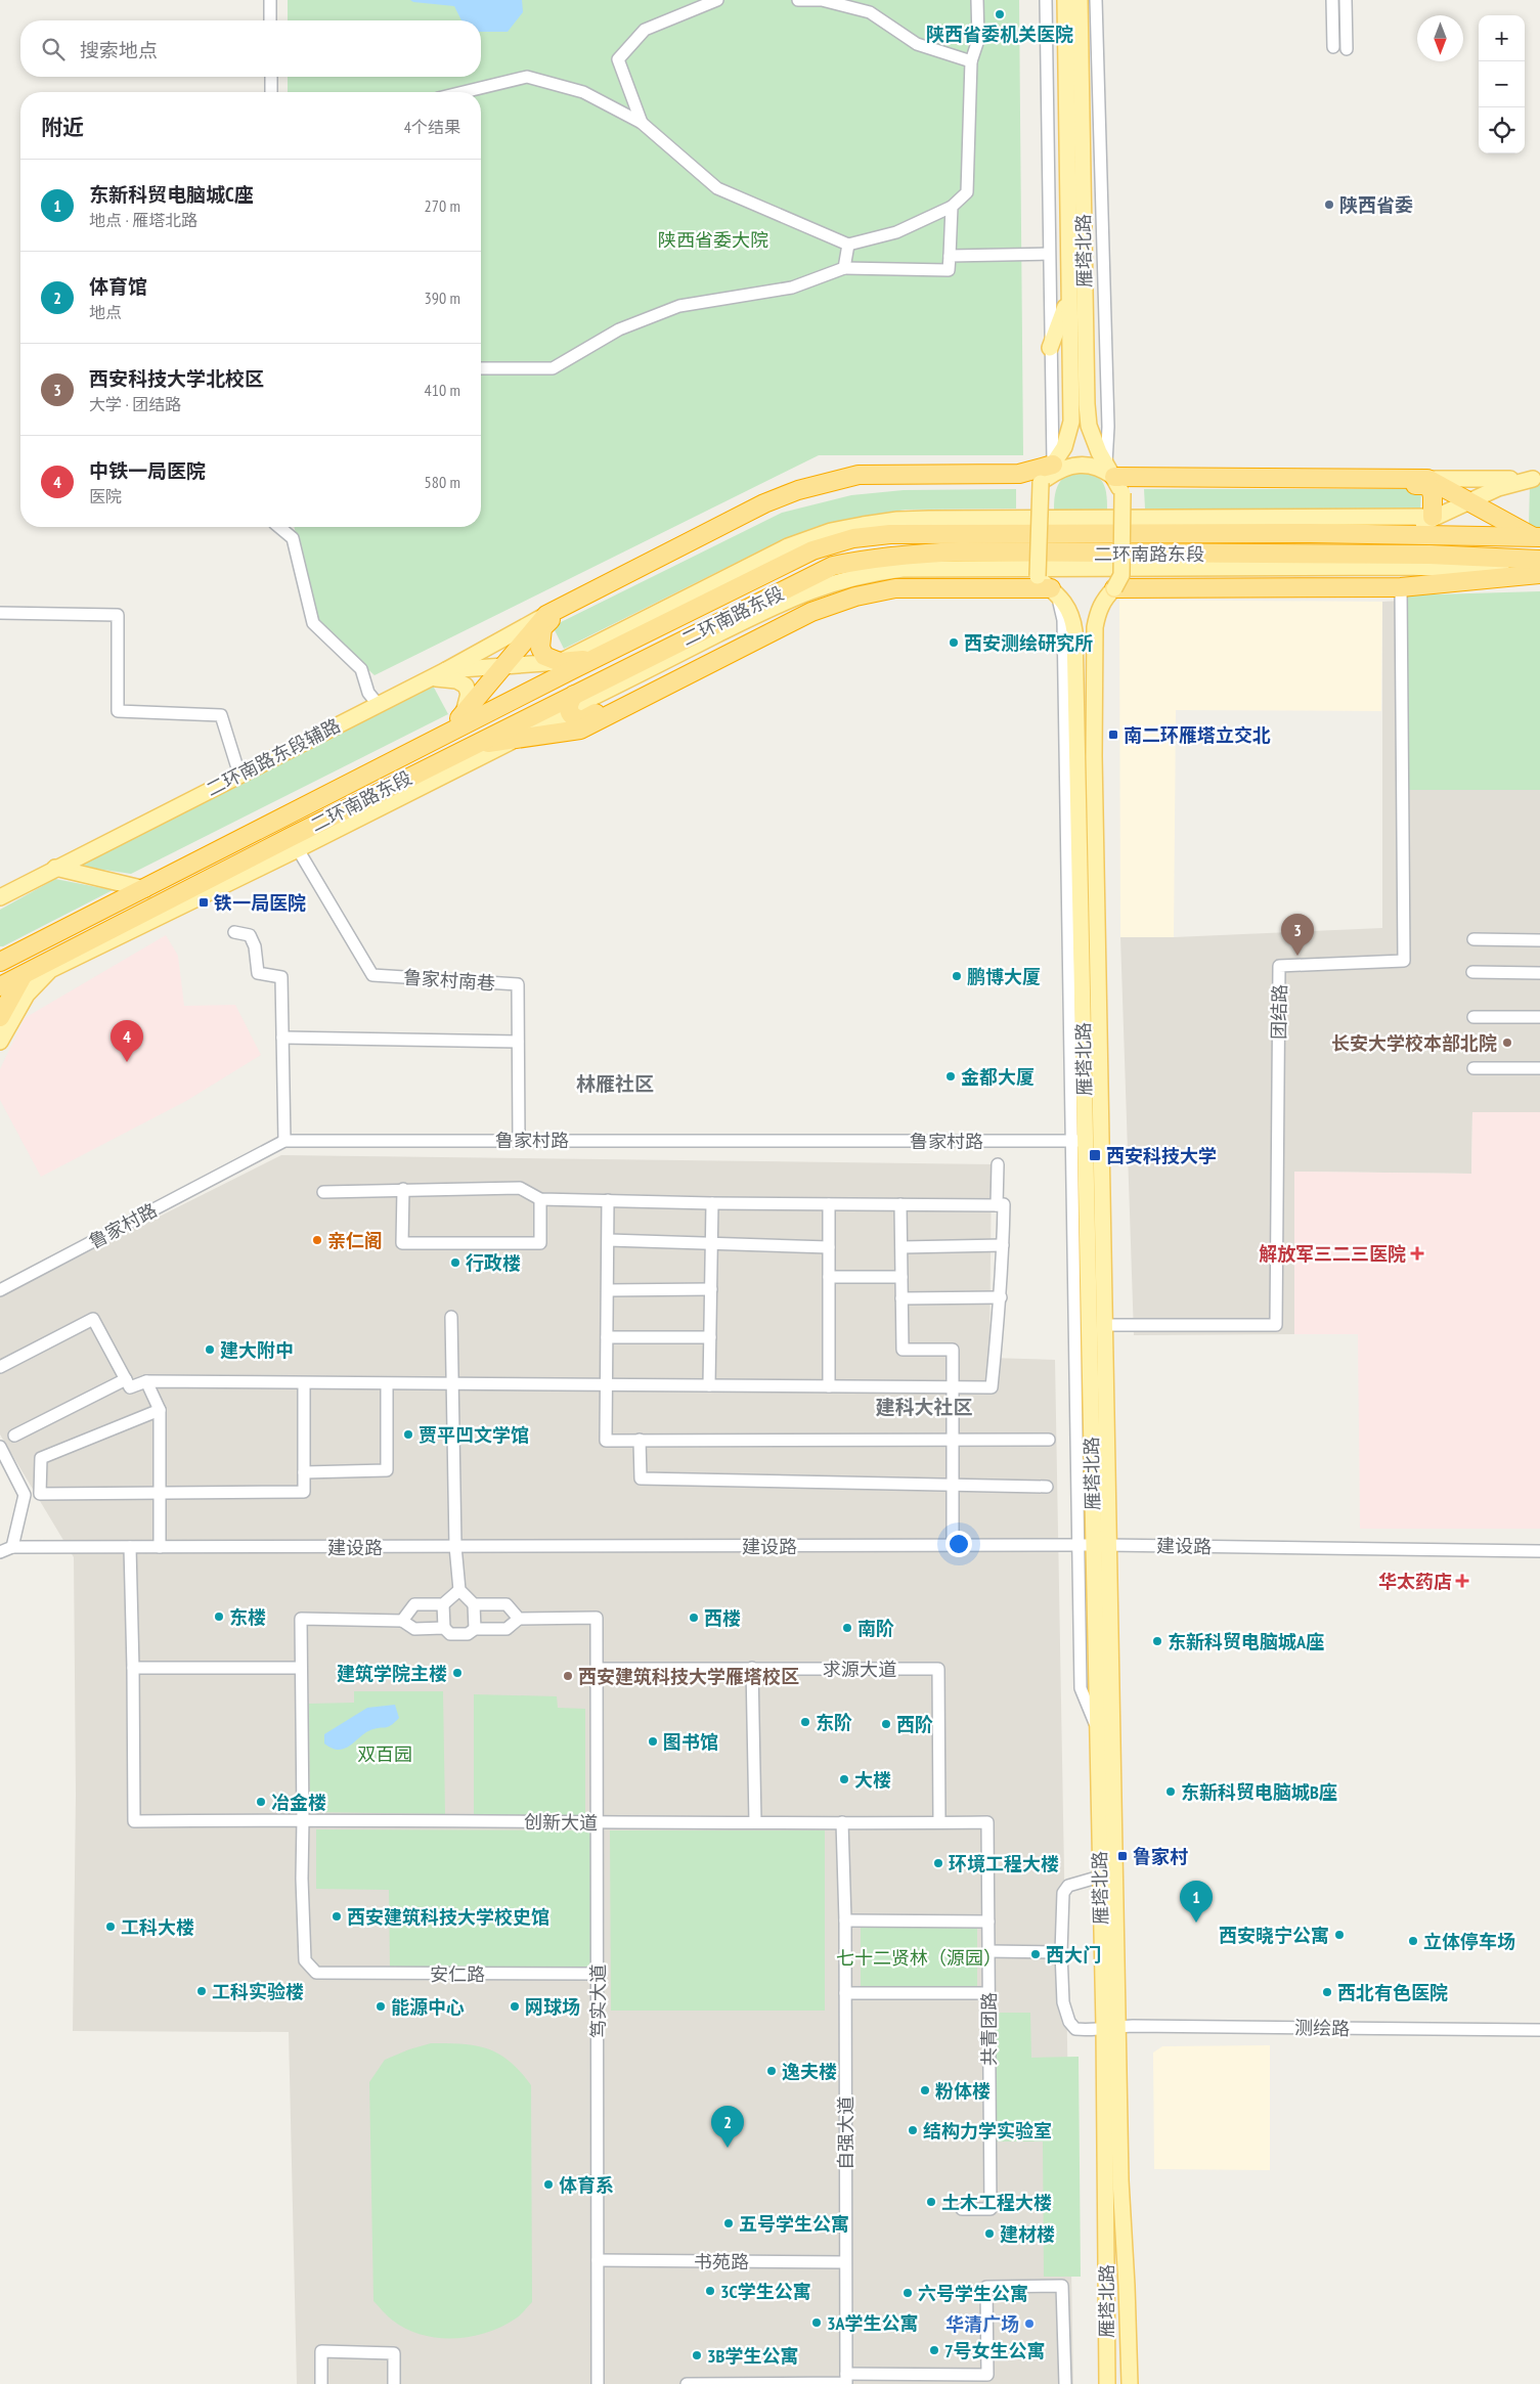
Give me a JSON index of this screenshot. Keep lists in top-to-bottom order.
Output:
{
  "streets": {
    "highway": ["二环南路东段"],
    "main road": ["雁塔北路", "二环南路东段辅路"],
    "street": [
      "鲁家村南巷",
      "团结路",
      "鲁家村路",
      "建设路",
      "求源大道",
      "创新大道",
      "安仁路",
      "笃实大道",
      "测绘路",
      "共青团路",
      "自强大道",
      "书苑路"
    ]
  },
  "crossings": [
    ["雁塔北路", "团结路"],
    ["雁塔北路", "鲁家村路"],
    ["雁塔北路", "建设路"],
    ["雁塔北路", "测绘路"],
    ["鲁家村南巷", "鲁家村路"],
    ["求源大道", "创新大道"],
    ["求源大道", "笃实大道"],
    ["创新大道", "安仁路"],
    ["创新大道", "笃实大道"],
    ["创新大道", "共青团路"],
    ["创新大道", "自强大道"],
    ["安仁路", "笃实大道"],
    ["笃实大道", "书苑路"],
    ["自强大道", "书苑路"]
  ],
  "districts": ["林雁社区", "建科大社区"],
  "parks": ["陕西省委大院", "双百园", "七十二贤林（源园）"],
  "places": {
    "other": [
      "陕西省委机关医院",
      "陕西省委",
      "西安测绘研究所",
      "鹏博大厦",
      "长安大学校本部北院",
      "金都大厦",
      "亲仁阁",
      "行政楼",
      "建大附中",
      "贾平凹文学馆",
      "东楼",
      "西楼",
      "南阶",
      "东新科贸电脑城A座",
      "建筑学院主楼",
      "西安建筑科技大学雁塔校区",
      "东阶",
      "西阶",
      "图书馆",
      "大楼",
      "东新科贸电脑城B座",
      "冶金楼",
      "环境工程大楼",
      "西安建筑科技大学校史馆",
      "工科大楼",
      "西安晓宁公寓",
      "立体停车场",
      "西大门",
      "工科实验楼",
      "西北有色医院",
      "能源中心",
      "网球场",
      "逸夫楼",
      "粉体楼",
      "结构力学实验室",
      "体育系",
      "土木工程大楼",
      "五号学生公寓",
      "建材楼",
      "3C学生公寓",
      "六号学生公寓",
      "3A学生公寓",
      "华清广场",
      "7号女生公寓",
      "3B学生公寓"
    ],
    "transit": [
      "南二环雁塔立交北",
      "铁一局医院",
      "西安科技大学",
      "鲁家村"
    ],
    "health": ["解放军三二三医院", "华太药店"]
  },
  "north": "bottom",
  "page": {
    "map_buttons": ["+", "−"],
    "search": "搜索地点",
    "heading": ["附近", "4个结果"],
    "list": [
      {
        "mark": "1",
        "name": "东新科贸电脑城C座",
        "note": "地点 · 雁塔北路",
        "value": "270 m"
      },
      {
        "mark": "2",
        "name": "体育馆",
        "note": "地点",
        "value": "390 m"
      },
      {
        "mark": "3",
        "name": "西安科技大学北校区",
        "note": "大学 · 团结路",
        "value": "410 m"
      },
      {
        "mark": "4",
        "name": "中铁一局医院",
        "note": "医院",
        "value": "580 m"
      }
    ],
    "pins": [
      "3",
      "4",
      "1",
      "2"
    ]
  }
}
